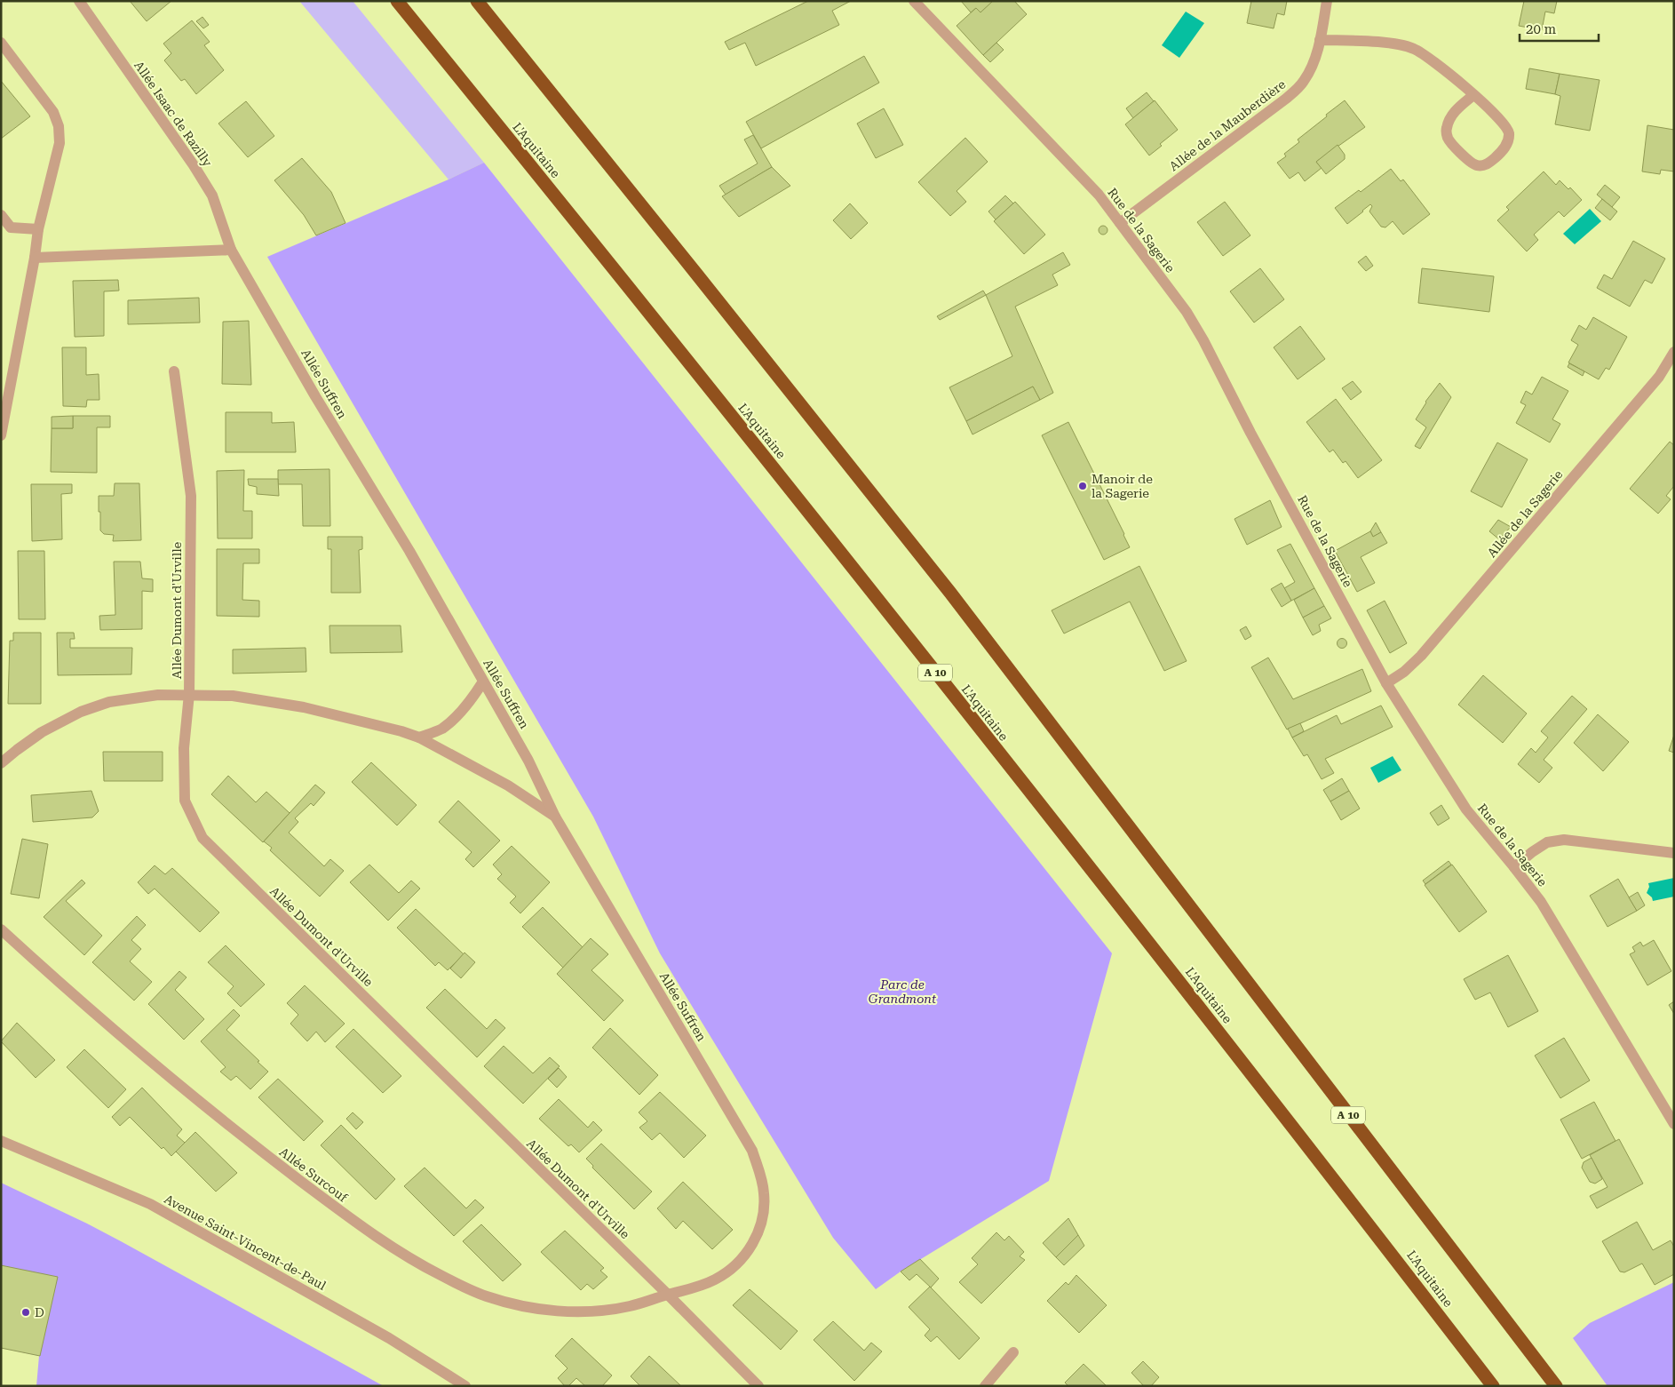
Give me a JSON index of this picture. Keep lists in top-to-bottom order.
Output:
{
  "streets": {
    "highway": ["L'Aquitaine", "A 10"],
    "street": [
      "Allée Isaac de Razilly",
      "Allée de la Mauberdière",
      "Rue de la Sagerie",
      "Allée Suffren",
      "Allée de la Sagerie",
      "Allée Dumont d'Urville",
      "Allée Surcouf",
      "Avenue Saint-Vincent-de-Paul"
    ]
  },
  "crossings": [
    ["Allée Isaac de Razilly", "Allée Suffren"],
    ["Allée de la Mauberdière", "Rue de la Sagerie"],
    ["Rue de la Sagerie", "Allée de la Sagerie"],
    ["Allée Suffren", "Allée Dumont d'Urville"],
    ["Allée Suffren", "Allée Surcouf"],
    ["Allée Dumont d'Urville", "Allée Surcouf"]
  ],
  "parks": ["Parc de Grandmont"],
  "places": ["Manoir de la Sagerie", "D"],
  "scale_bar": "20 m"
}
